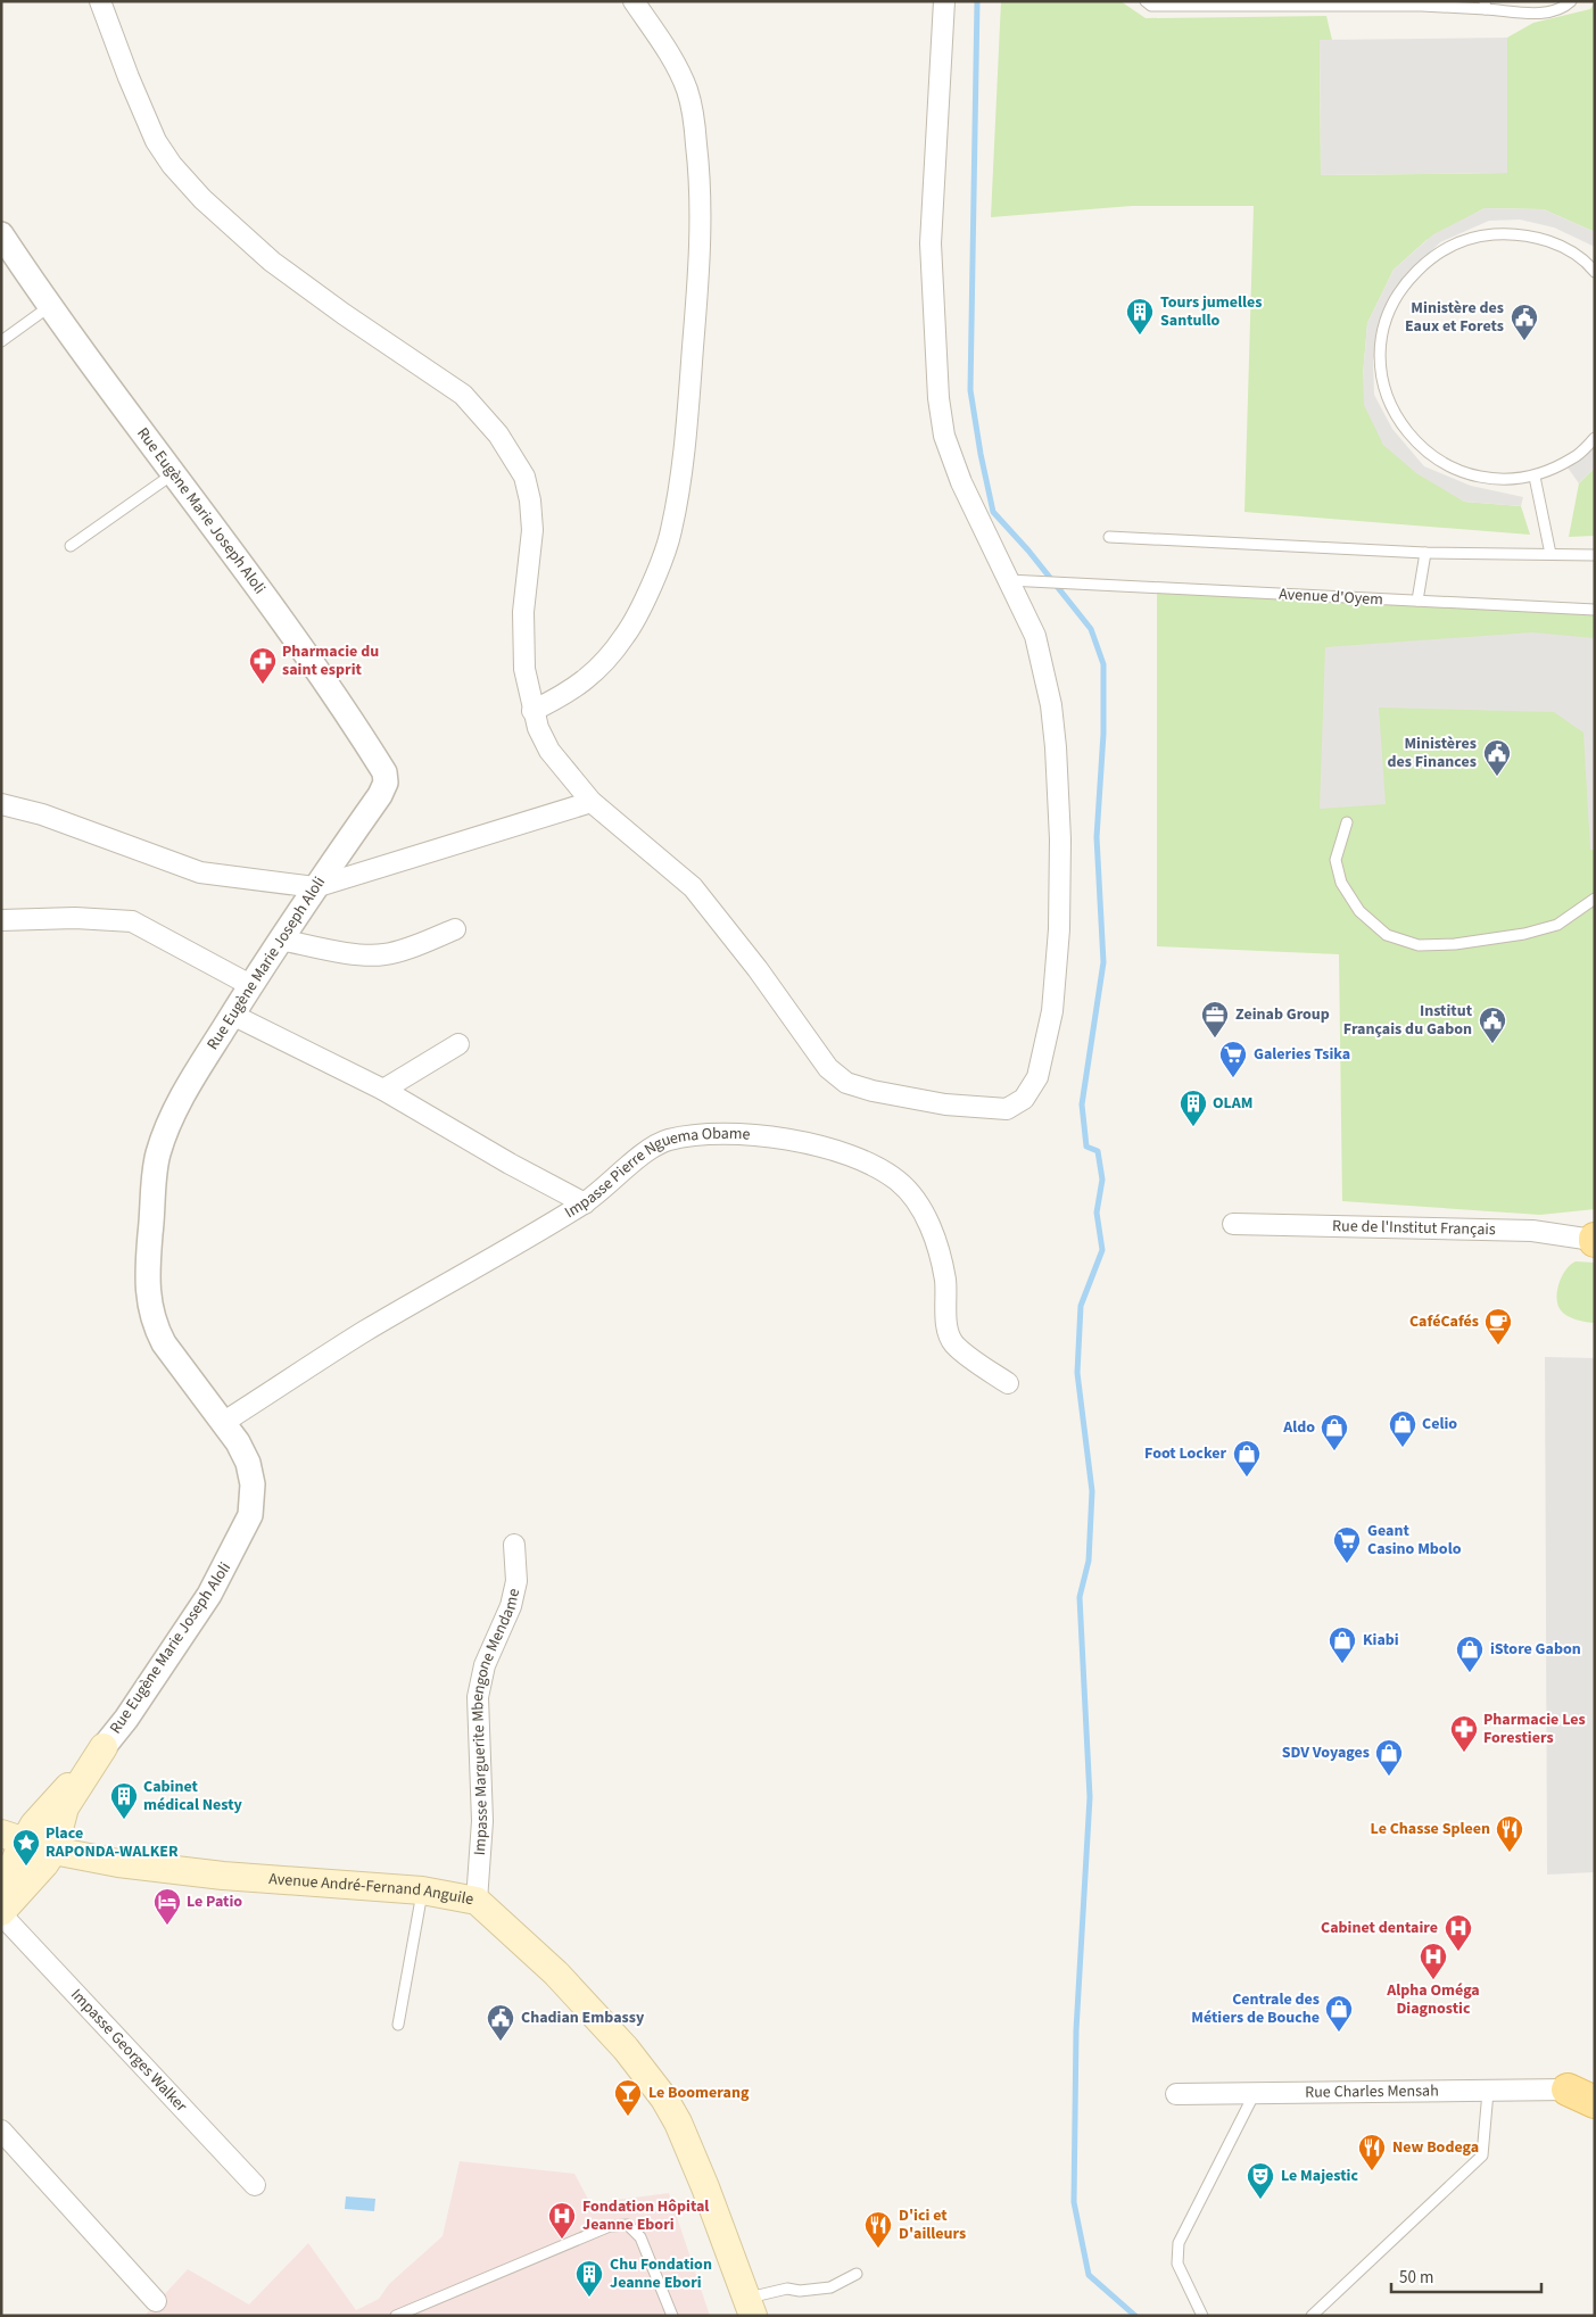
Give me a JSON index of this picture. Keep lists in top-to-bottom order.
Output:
{
  "streets": {
    "main road": ["Avenue André-Fernand Anguile"],
    "street": [
      "Rue Eugène Marie Joseph Aloli",
      "Impasse Pierre Nguema Obame",
      "Rue de l'Institut Français",
      "Impasse Marguerite Mbengone Mendame",
      "Impasse Georges Walker",
      "Rue Charles Mensah"
    ],
    "lane": ["Avenue d'Oyem"]
  },
  "crossings": [
    ["Rue Eugène Marie Joseph Aloli", "Impasse Pierre Nguema Obame"],
    ["Impasse Marguerite Mbengone Mendame", "Avenue André-Fernand Anguile"]
  ],
  "places": {
    "building": [
      "Tours jumelles Santullo",
      "OLAM",
      "Cabinet médical Nesty",
      "Chu Fondation Jeanne Ebori"
    ],
    "public building": [
      "Ministère des Eaux et Forets",
      "Ministères des Finances",
      "Institut Français du Gabon",
      "Chadian Embassy"
    ],
    "pharmacy": ["Pharmacie du saint esprit", "Pharmacie Les Forestiers"],
    "office": ["Zeinab Group"],
    "supermarket": ["Galeries Tsika", "Geant Casino Mbolo"],
    "cafe": ["CaféCafés"],
    "shop": [
      "Celio",
      "Aldo",
      "Foot Locker",
      "Kiabi",
      "iStore Gabon",
      "SDV Voyages",
      "Centrale des Métiers de Bouche"
    ],
    "restaurant": ["Le Chasse Spleen", "New Bodega", "D'ici et D'ailleurs"],
    "place": ["Place RAPONDA-WALKER"],
    "hotel": ["Le Patio"],
    "hospital": ["Cabinet dentaire", "Alpha Oméga Diagnostic", "Fondation Hôpital Jeanne Ebori"],
    "bar": ["Le Boomerang"],
    "theatre": ["Le Majestic"]
  },
  "scale_bar": "50 m"
}
